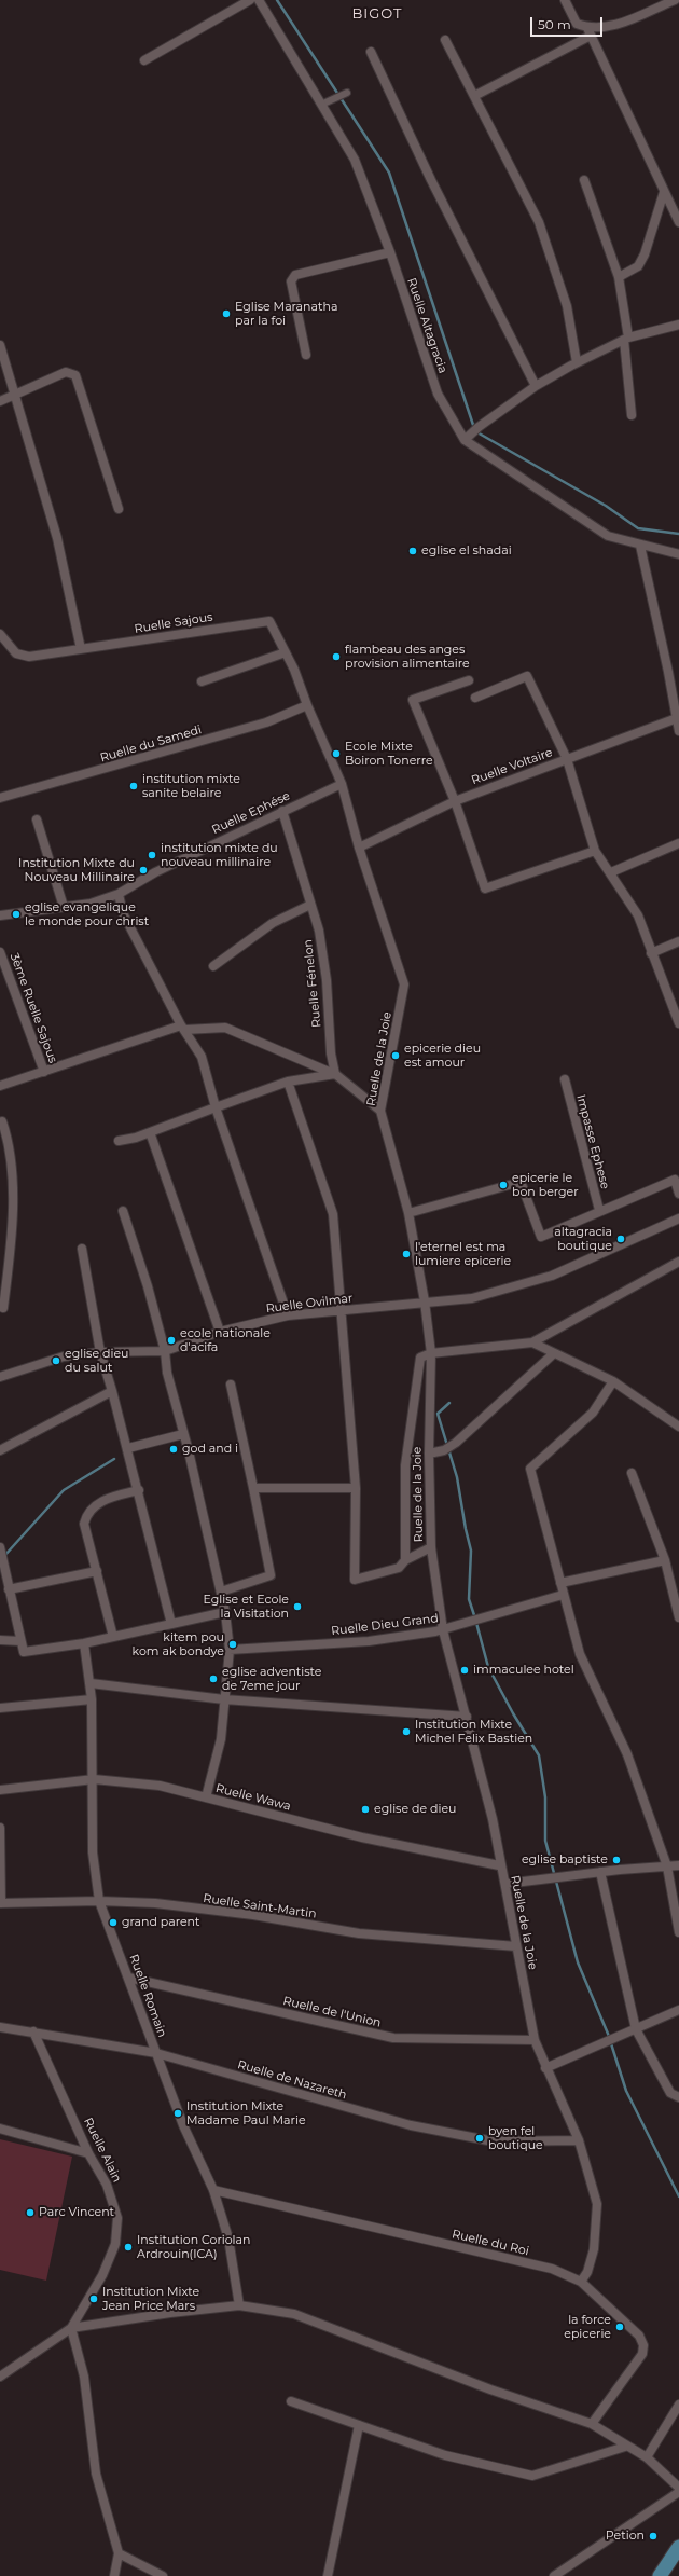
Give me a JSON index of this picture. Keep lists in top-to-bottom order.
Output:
{
  "streets": {
    "street": [
      "Ruelle Altagracia",
      "Ruelle Sajous",
      "Ruelle du Samedi",
      "Ruelle Voltaire",
      "Ruelle Ephése",
      "Ruelle Fénelon",
      "3ème Ruelle Sajous",
      "Ruelle de la Joie",
      "Impasse Ephese",
      "Ruelle Ovilmar",
      "Ruelle Dieu Grand",
      "Ruelle Wawa",
      "Ruelle Saint-Martin",
      "Ruelle Romain",
      "Ruelle de l'Union",
      "Ruelle de Nazareth",
      "Ruelle Alain",
      "Ruelle du Roi"
    ]
  },
  "crossings": [
    ["Ruelle Sajous", "Ruelle du Samedi"],
    ["Ruelle Sajous", "Ruelle de la Joie"],
    ["Ruelle du Samedi", "Ruelle de la Joie"],
    ["Ruelle Voltaire", "Ruelle de la Joie"],
    ["Ruelle Ephése", "Ruelle Fénelon"],
    ["Ruelle Ephése", "Ruelle de la Joie"],
    ["Ruelle de la Joie", "Ruelle Ovilmar"],
    ["Ruelle de la Joie", "Ruelle Dieu Grand"],
    ["Ruelle de la Joie", "Ruelle Wawa"],
    ["Ruelle de la Joie", "Ruelle Saint-Martin"],
    ["Ruelle de la Joie", "Ruelle de l'Union"],
    ["Ruelle de la Joie", "Ruelle de Nazareth"],
    ["Ruelle de la Joie", "Ruelle du Roi"],
    ["Ruelle Wawa", "Ruelle Romain"],
    ["Ruelle Saint-Martin", "Ruelle Romain"],
    ["Ruelle Romain", "Ruelle de l'Union"],
    ["Ruelle Romain", "Ruelle de Nazareth"],
    ["Ruelle Romain", "Ruelle du Roi"],
    ["Ruelle de Nazareth", "Ruelle Alain"]
  ],
  "districts": ["BIGOT"],
  "places": [
    "Eglise Maranatha par la foi",
    "eglise el shadai",
    "flambeau des anges provision alimentaire",
    "Ecole Mixte Boiron Tonerre",
    "institution mixte sanite belaire",
    "institution mixte du nouveau millinaire",
    "Institution Mixte du Nouveau Millinaire",
    "eglise evangelique le monde pour christ",
    "epicerie dieu est amour",
    "epicerie le bon berger",
    "altagracia boutique",
    "l'eternel est ma lumiere epicerie",
    "ecole nationale d'acifa",
    "eglise dieu du salut",
    "god and i",
    "Eglise et Ecole la Visitation",
    "kitem pou kom ak bondye",
    "immaculee hotel",
    "eglise adventiste de 7eme jour",
    "Institution Mixte Michel Felix Bastien",
    "eglise de dieu",
    "eglise baptiste",
    "grand parent",
    "Institution Mixte Madame Paul Marie",
    "byen fel boutique",
    "Parc Vincent",
    "Institution Coriolan Ardrouin(ICA)",
    "Institution Mixte Jean Price Mars",
    "la force epicerie",
    "Petion"
  ],
  "scale_bar": "50 m"
}
